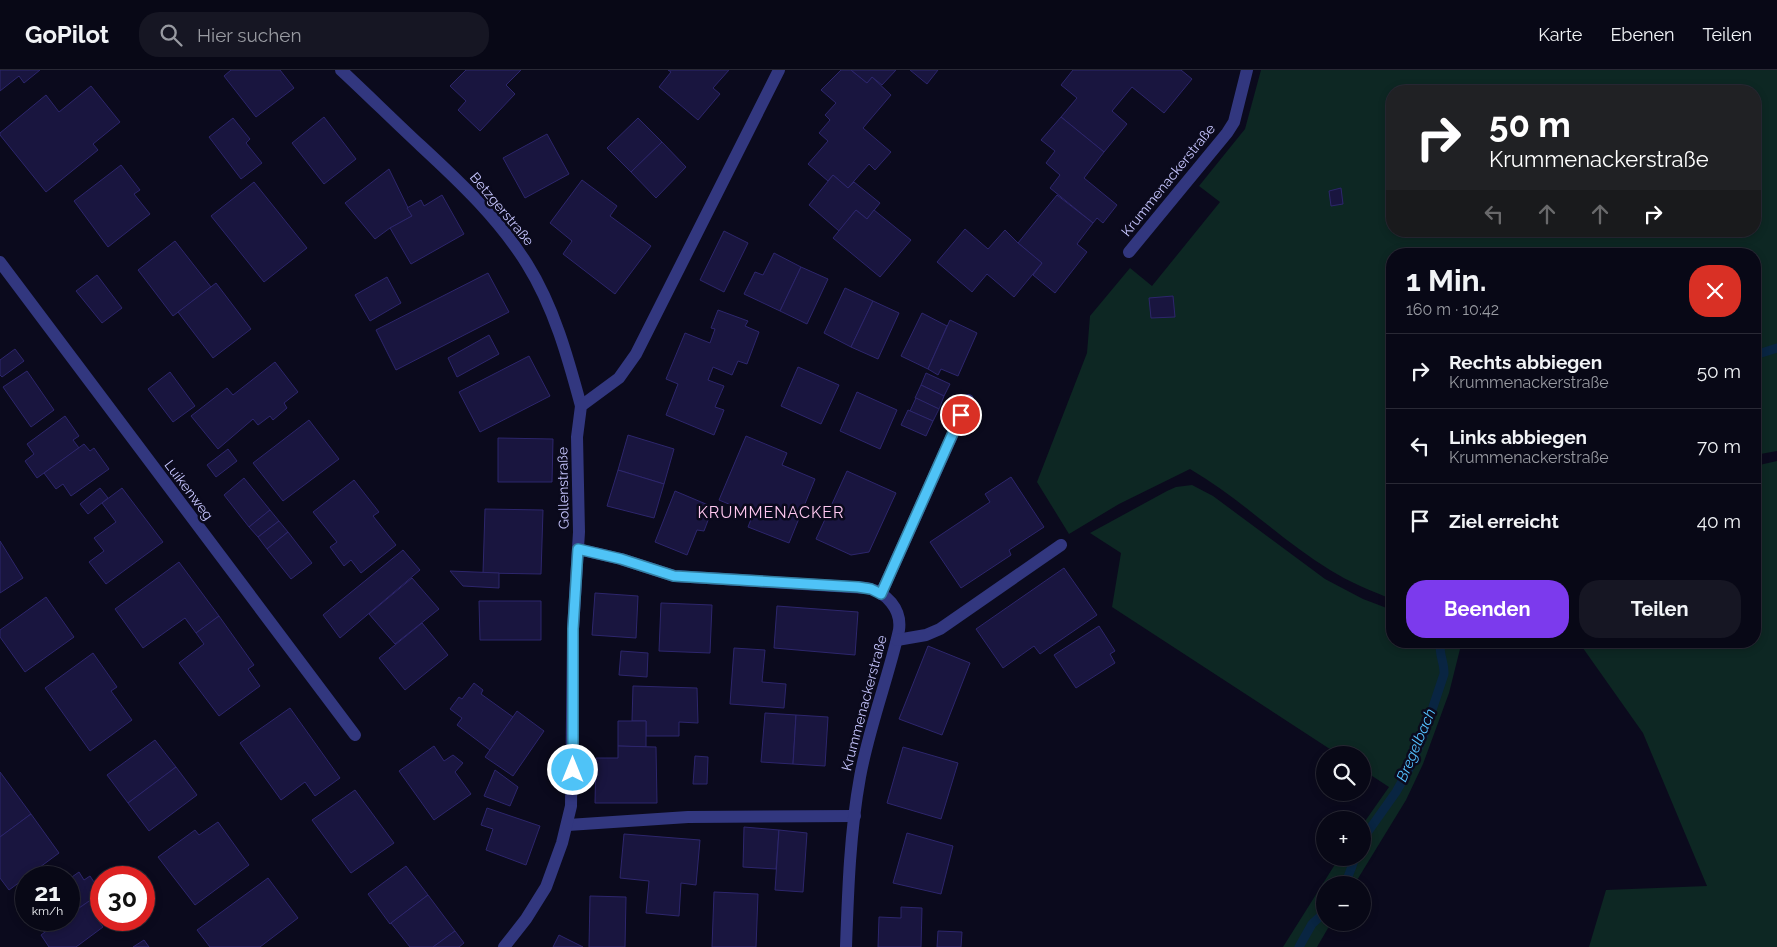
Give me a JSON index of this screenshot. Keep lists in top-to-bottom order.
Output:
{
  "streets": {
    "street": [
      "Krummenackerstraße",
      "Betzgerstraße",
      "Gollenstraße",
      "Luikenweg"
    ]
  },
  "crossings": [
    ["Betzgerstraße", "Gollenstraße"]
  ],
  "districts": ["KRUMMENACKER"],
  "water": ["Bregelbach"],
  "page": {
    "header": "GoPilot",
    "search": "Hier suchen",
    "nav": ["Karte", "Ebenen", "Teilen"],
    "turn": ["50 m", "Krummenackerstraße"],
    "heading": ["1 Min.", "160 m · 10:42"],
    "list": [
      {
        "name": "Rechts abbiegen",
        "note": "Krummenackerstraße",
        "value": "50 m"
      },
      {
        "name": "Links abbiegen",
        "note": "Krummenackerstraße",
        "value": "70 m"
      },
      {
        "name": "Ziel erreicht",
        "value": "40 m"
      }
    ],
    "buttons": ["Beenden", "Teilen"],
    "map_buttons": ["+", "−"],
    "speed": "21 km/h",
    "limit": "30"
  }
}
